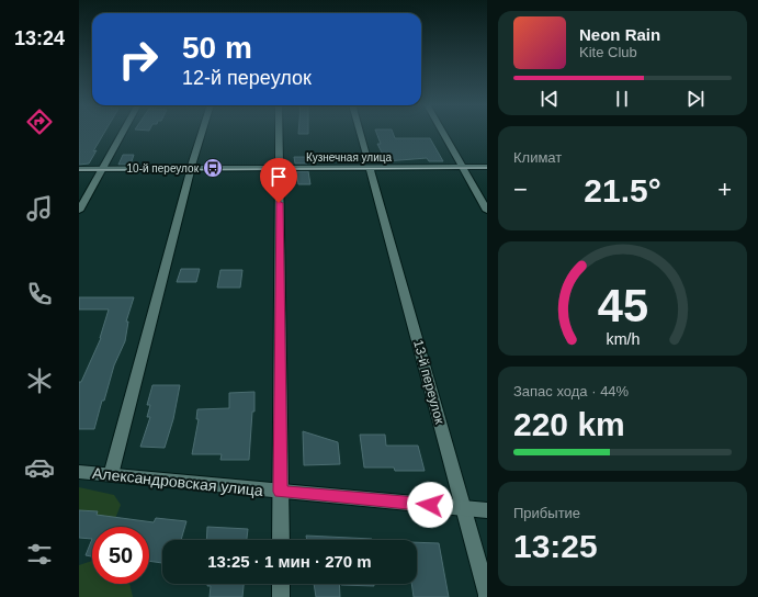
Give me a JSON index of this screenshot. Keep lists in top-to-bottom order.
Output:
{
  "streets": {
    "street": ["Кузнечная улица", "13-й переулок", "Александровская улица"]
  },
  "crossings": [
    ["Кузнечная улица", "13-й переулок"],
    ["13-й переулок", "Александровская улица"]
  ],
  "places": {
    "bus stop": ["10-й переулок"]
  },
  "page": {
    "tabs": "13:24",
    "turn": ["50 m", "12-й переулок"],
    "song": ["Neon Rain", "Kite Club"],
    "tile": [
      "Климат",
      ["Запас хода · 44%", "220 km"],
      ["Прибытие", "13:25"]
    ],
    "heat": ["−", "21.5°", "+"],
    "limit": "50",
    "trip": "13:25 · 1 мин · 270 m",
    "gauge": ["45", "km/h"]
  }
}
